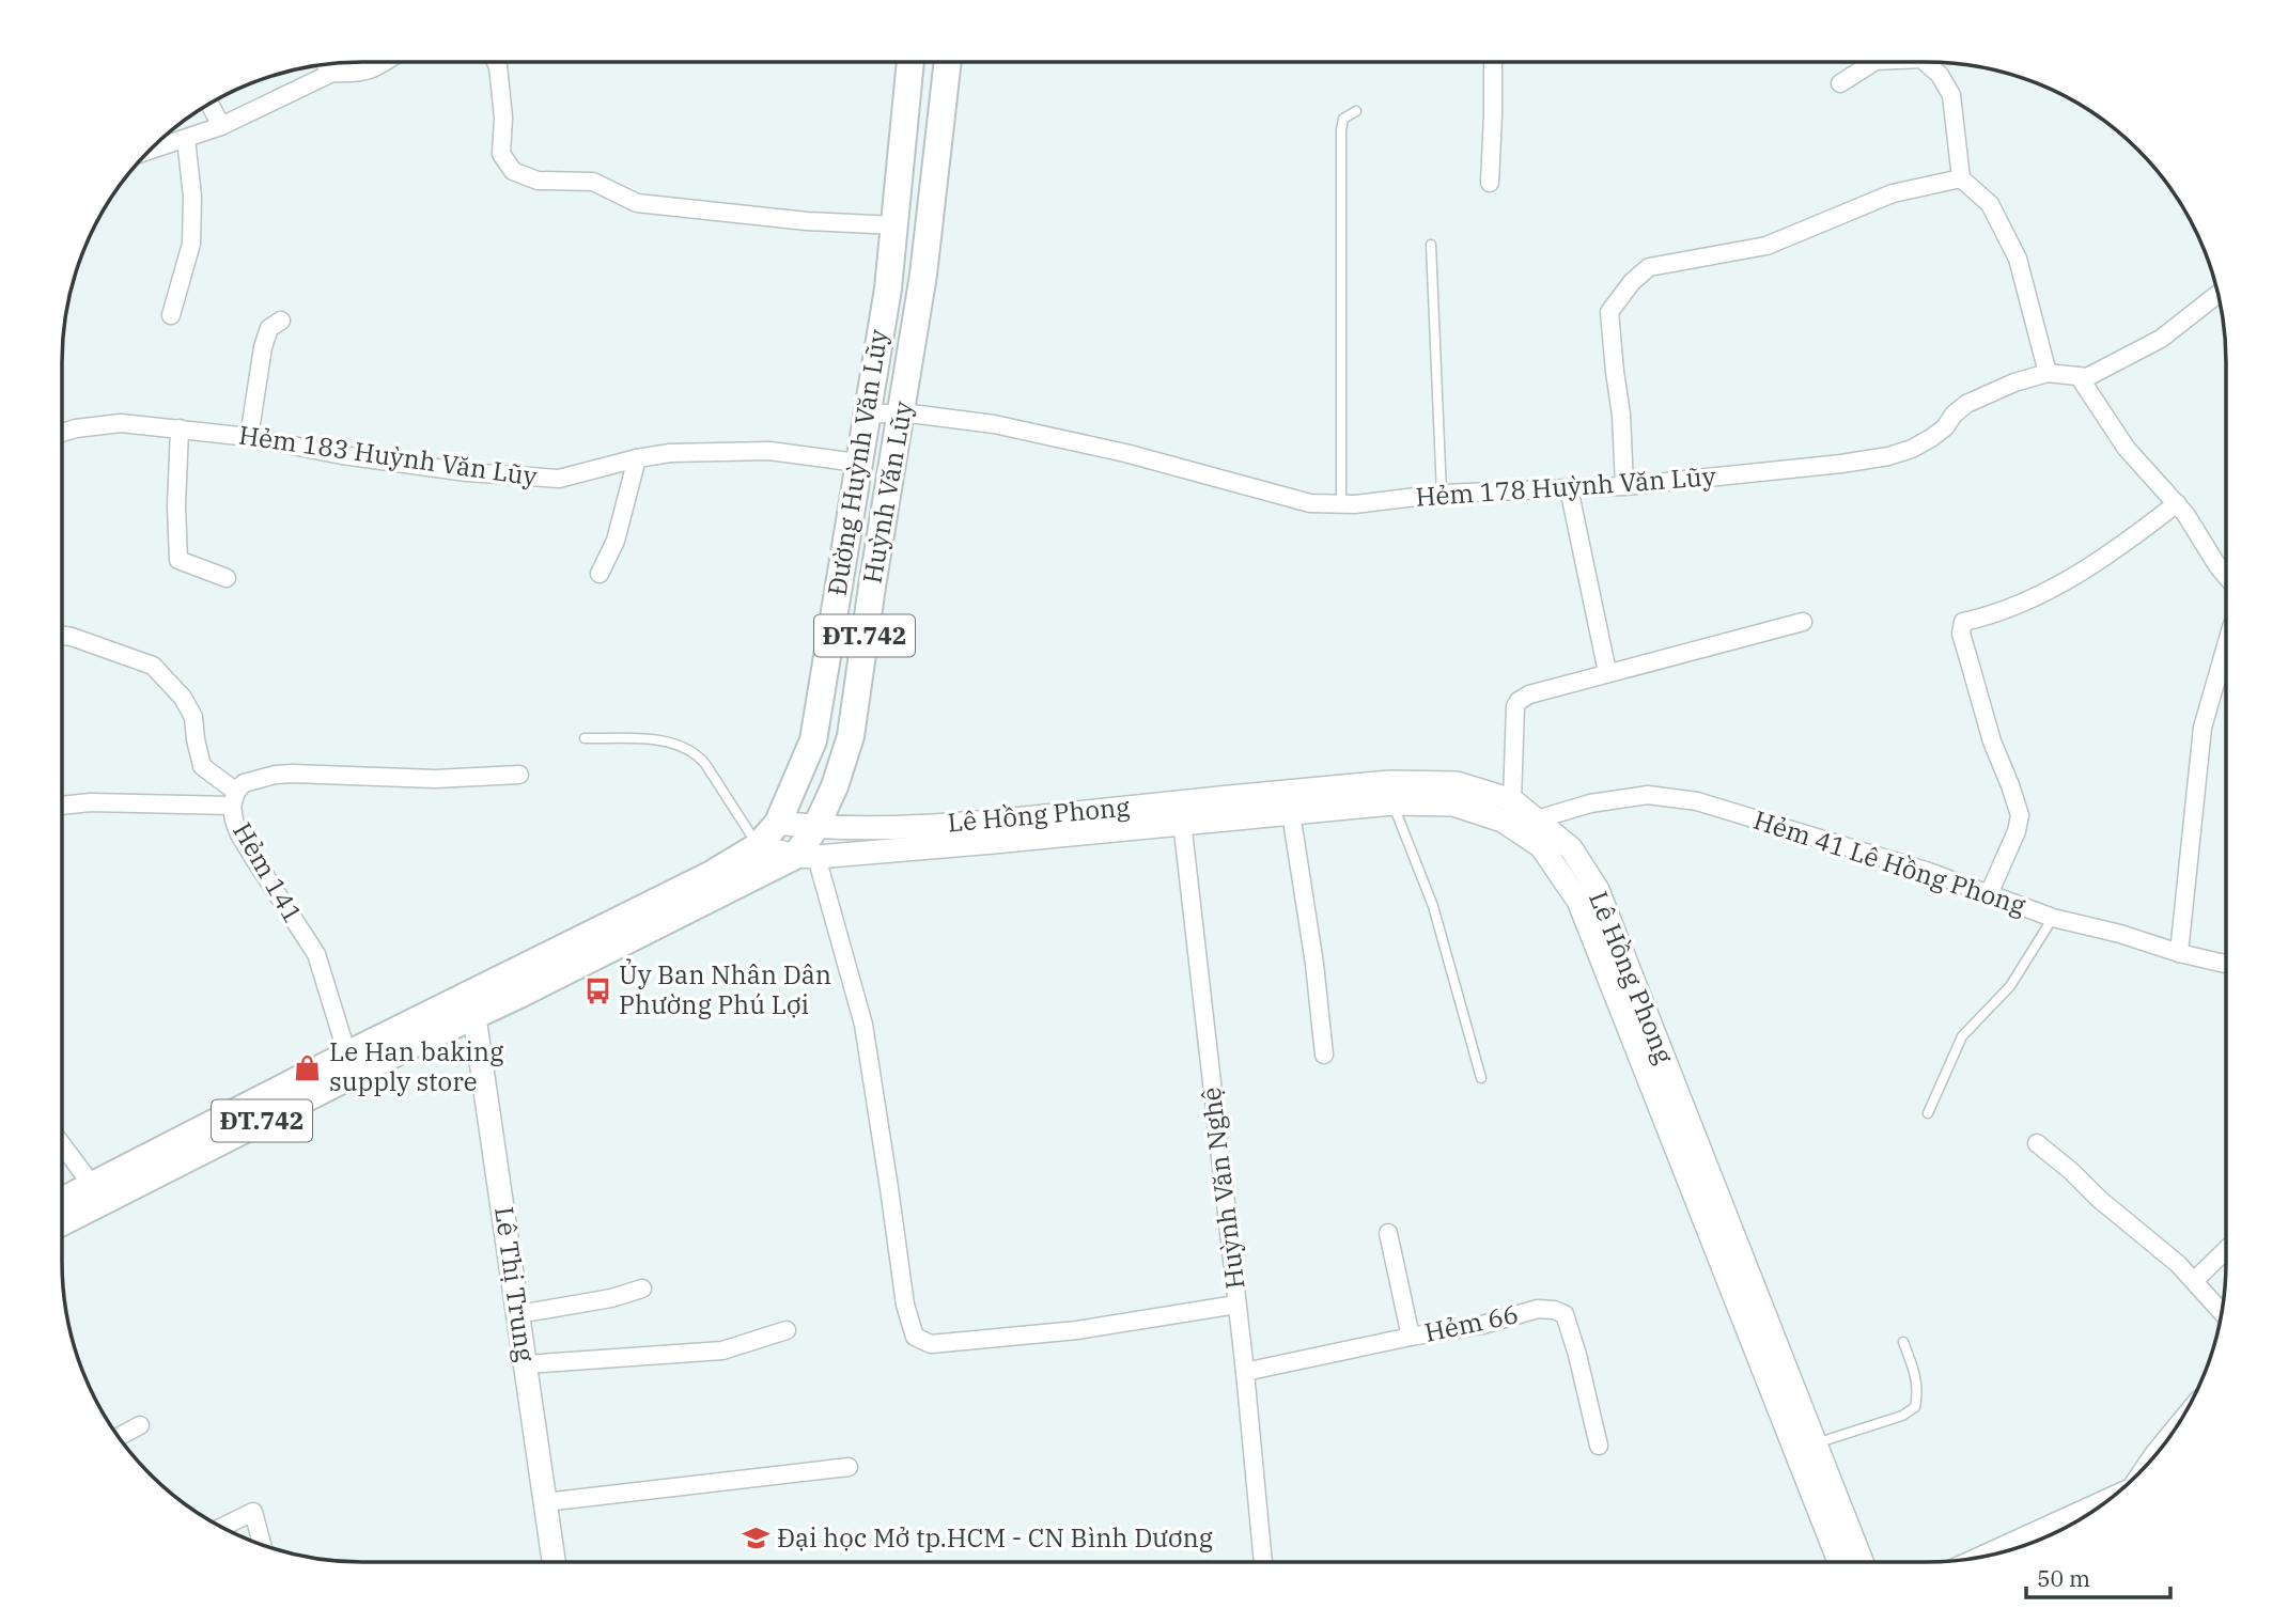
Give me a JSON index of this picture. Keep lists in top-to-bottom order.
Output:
{
  "streets": {
    "main road": ["Đường Huỳnh Văn Lũy", "Huỳnh Văn Lũy", "ĐT.742"],
    "street": [
      "Hẻm 183 Huỳnh Văn Lũy",
      "Hẻm 178 Huỳnh Văn Lũy",
      "Lê Hồng Phong",
      "Hẻm 41 Lê Hồng Phong",
      "Hẻm 141",
      "Huỳnh Văn Nghệ",
      "Lê Thị Trung",
      "Hẻm 66"
    ]
  },
  "crossings": [
    ["Hẻm 183 Huỳnh Văn Lũy", "Đường Huỳnh Văn Lũy"],
    ["Đường Huỳnh Văn Lũy", "Hẻm 178 Huỳnh Văn Lũy"],
    ["Đường Huỳnh Văn Lũy", "Huỳnh Văn Lũy"],
    ["Đường Huỳnh Văn Lũy", "Lê Hồng Phong"],
    ["Đường Huỳnh Văn Lũy", "Lê Thị Trung"],
    ["Hẻm 178 Huỳnh Văn Lũy", "Huỳnh Văn Lũy"],
    ["Huỳnh Văn Lũy", "Lê Hồng Phong"],
    ["Huỳnh Văn Lũy", "Hẻm 141"],
    ["Huỳnh Văn Lũy", "Lê Thị Trung"],
    ["Lê Hồng Phong", "Hẻm 41 Lê Hồng Phong"],
    ["Lê Hồng Phong", "Huỳnh Văn Nghệ"],
    ["Huỳnh Văn Nghệ", "Hẻm 66"]
  ],
  "places": {
    "bus stop": ["Ủy Ban Nhân Dân Phường Phú Lợi"],
    "shop": ["Le Han baking supply store"],
    "school or university": ["Đại học Mở tp.HCM - CN Bình Dương"]
  },
  "scale_bar": "50 m"
}
